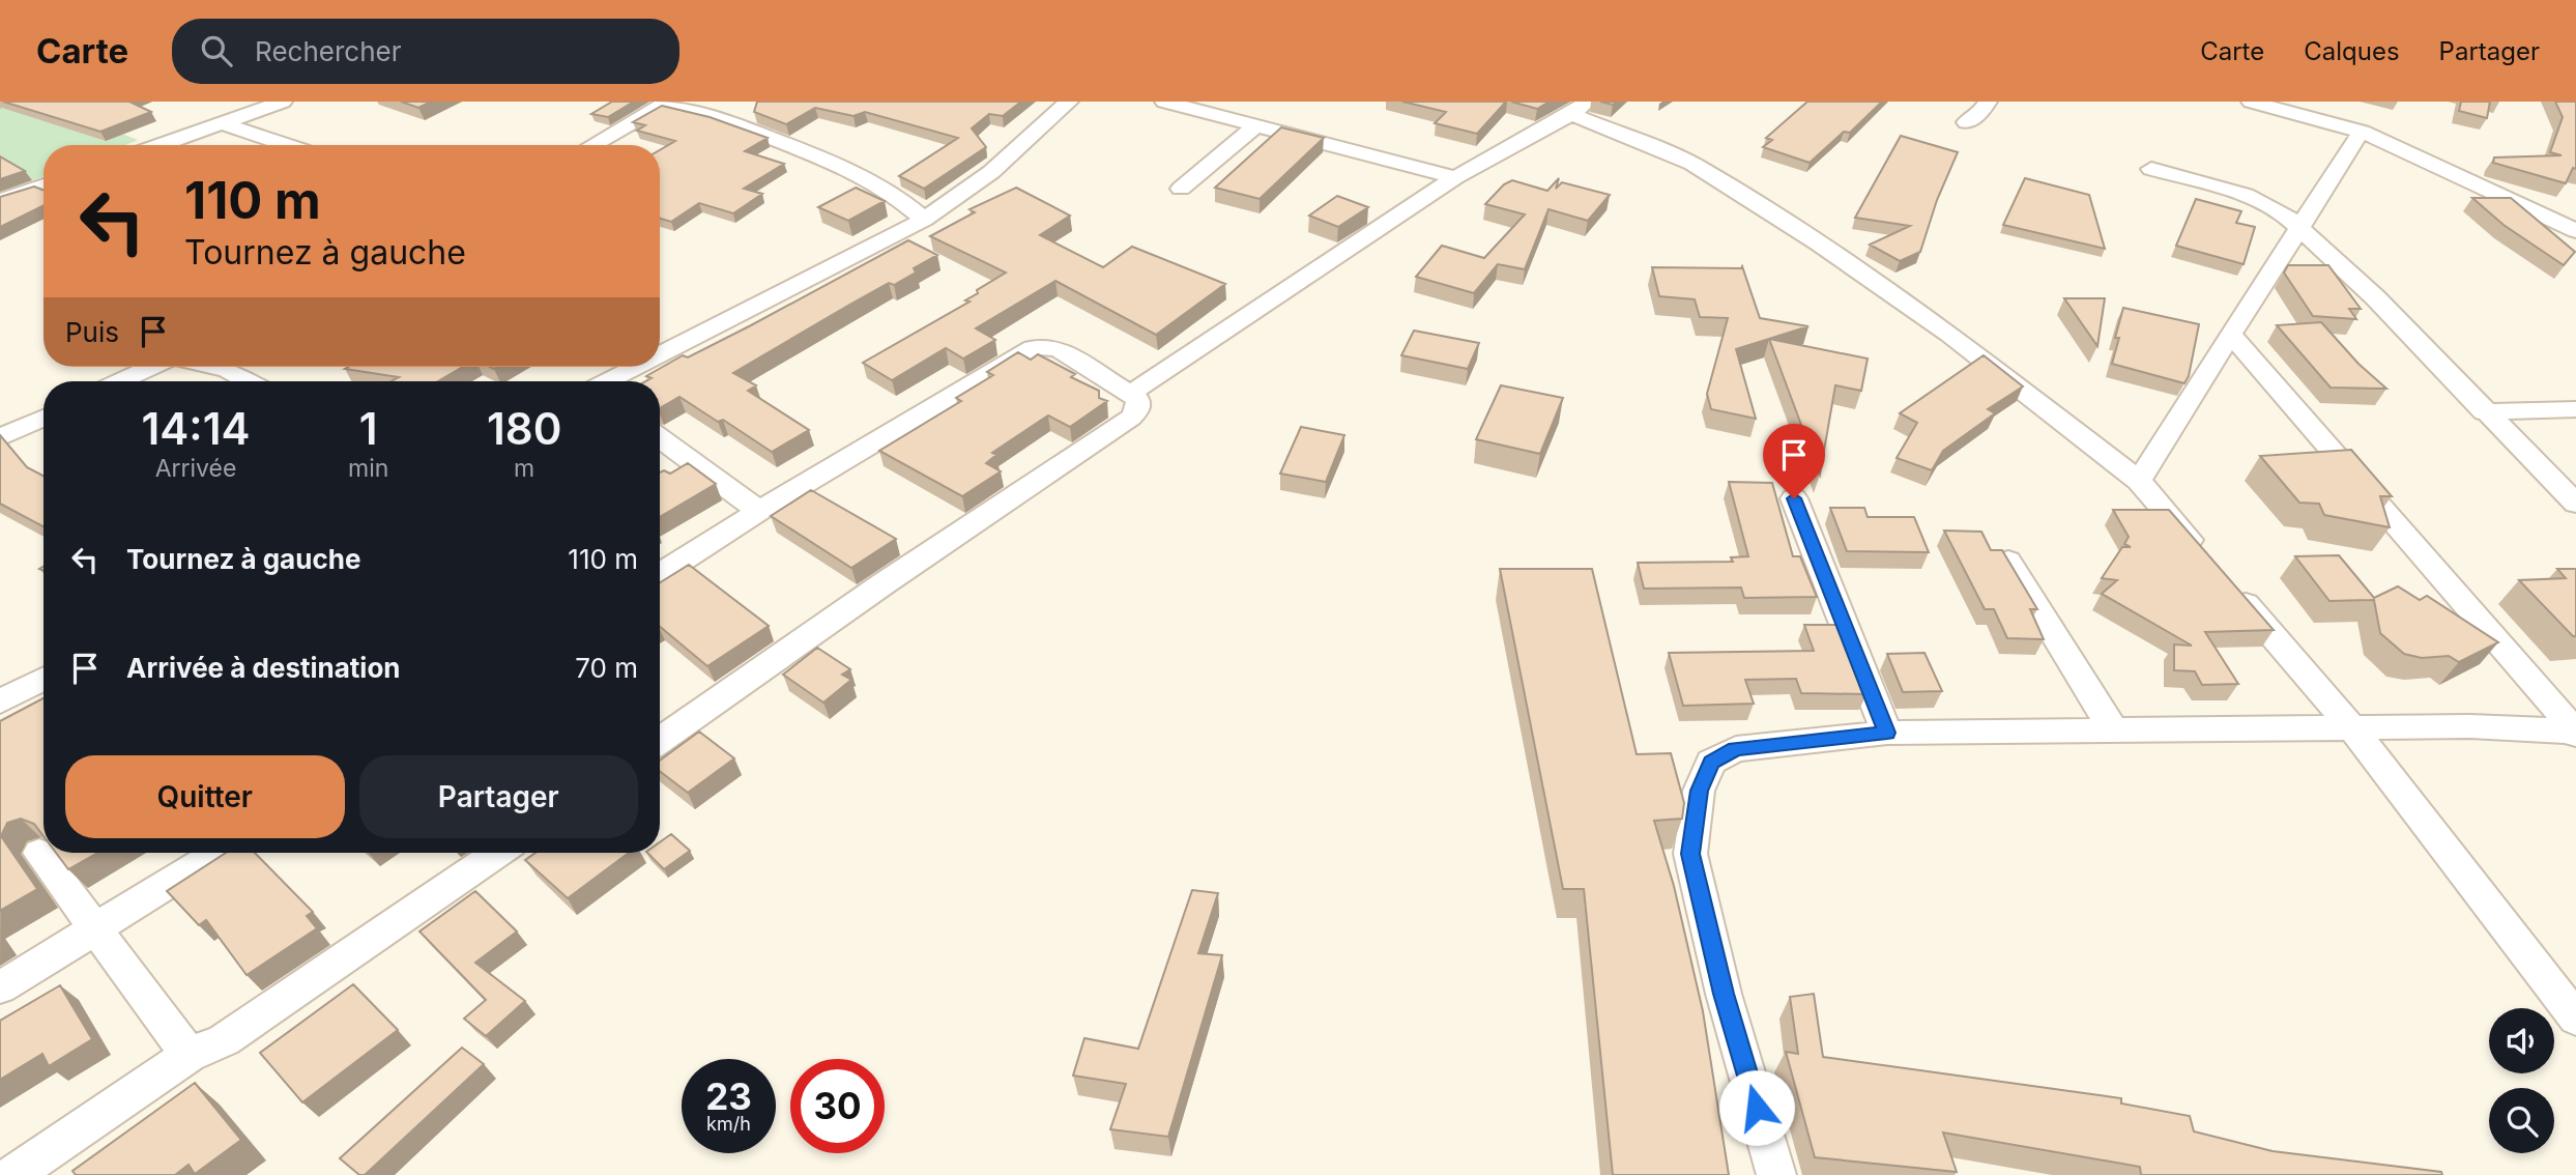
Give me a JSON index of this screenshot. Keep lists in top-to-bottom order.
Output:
{
  "page": {
    "header": "Carte",
    "search": "Rechercher",
    "nav": ["Carte", "Calques", "Partager"],
    "turn": ["110 m", "Tournez à gauche"],
    "then": "Puis",
    "eta": [
      "14:14",
      "Arrivée",
      "1",
      "min",
      "180",
      "m"
    ],
    "list": [
      {
        "name": "Tournez à gauche",
        "value": "110 m"
      },
      {
        "name": "Arrivée à destination",
        "value": "70 m"
      }
    ],
    "buttons": ["Quitter", "Partager"],
    "speed": "23 km/h",
    "limit": "30"
  }
}
